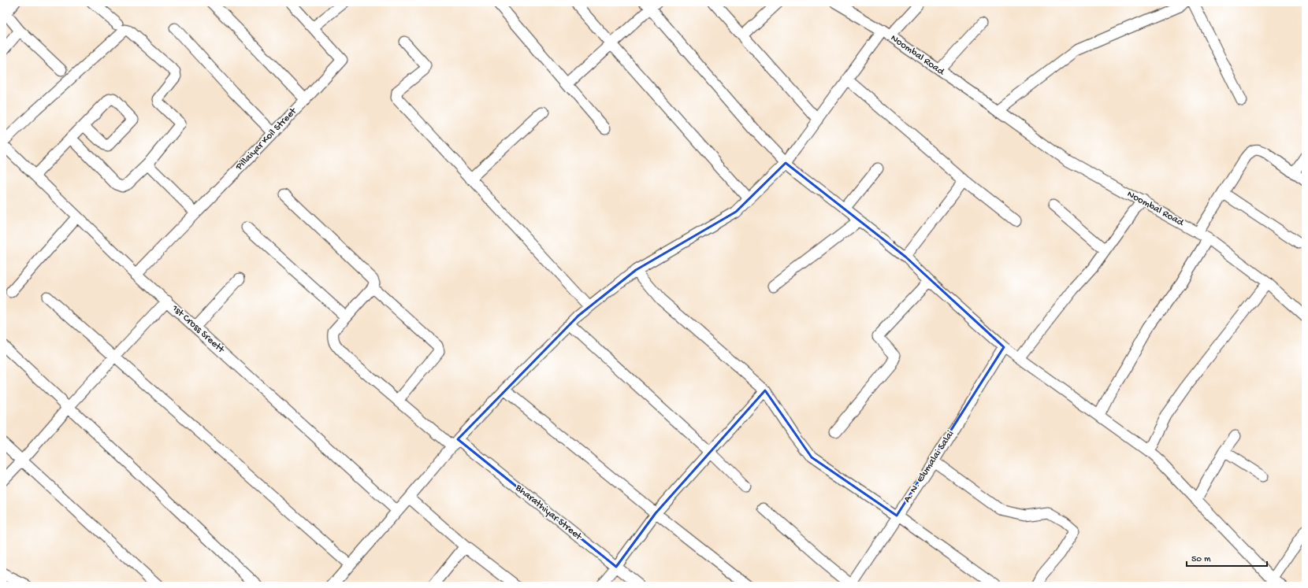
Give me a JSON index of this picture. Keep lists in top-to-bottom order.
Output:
{
  "streets": {
    "street": [
      "Noombal Road",
      "Pillaiyar Koil Street",
      "1st Cross Sreett",
      "A. N. Elumalai Salai",
      "Bharathiyar Street"
    ]
  },
  "crossings": [
    ["Pillaiyar Koil Street", "1st Cross Sreett"]
  ],
  "scale_bar": "50 m"
}
